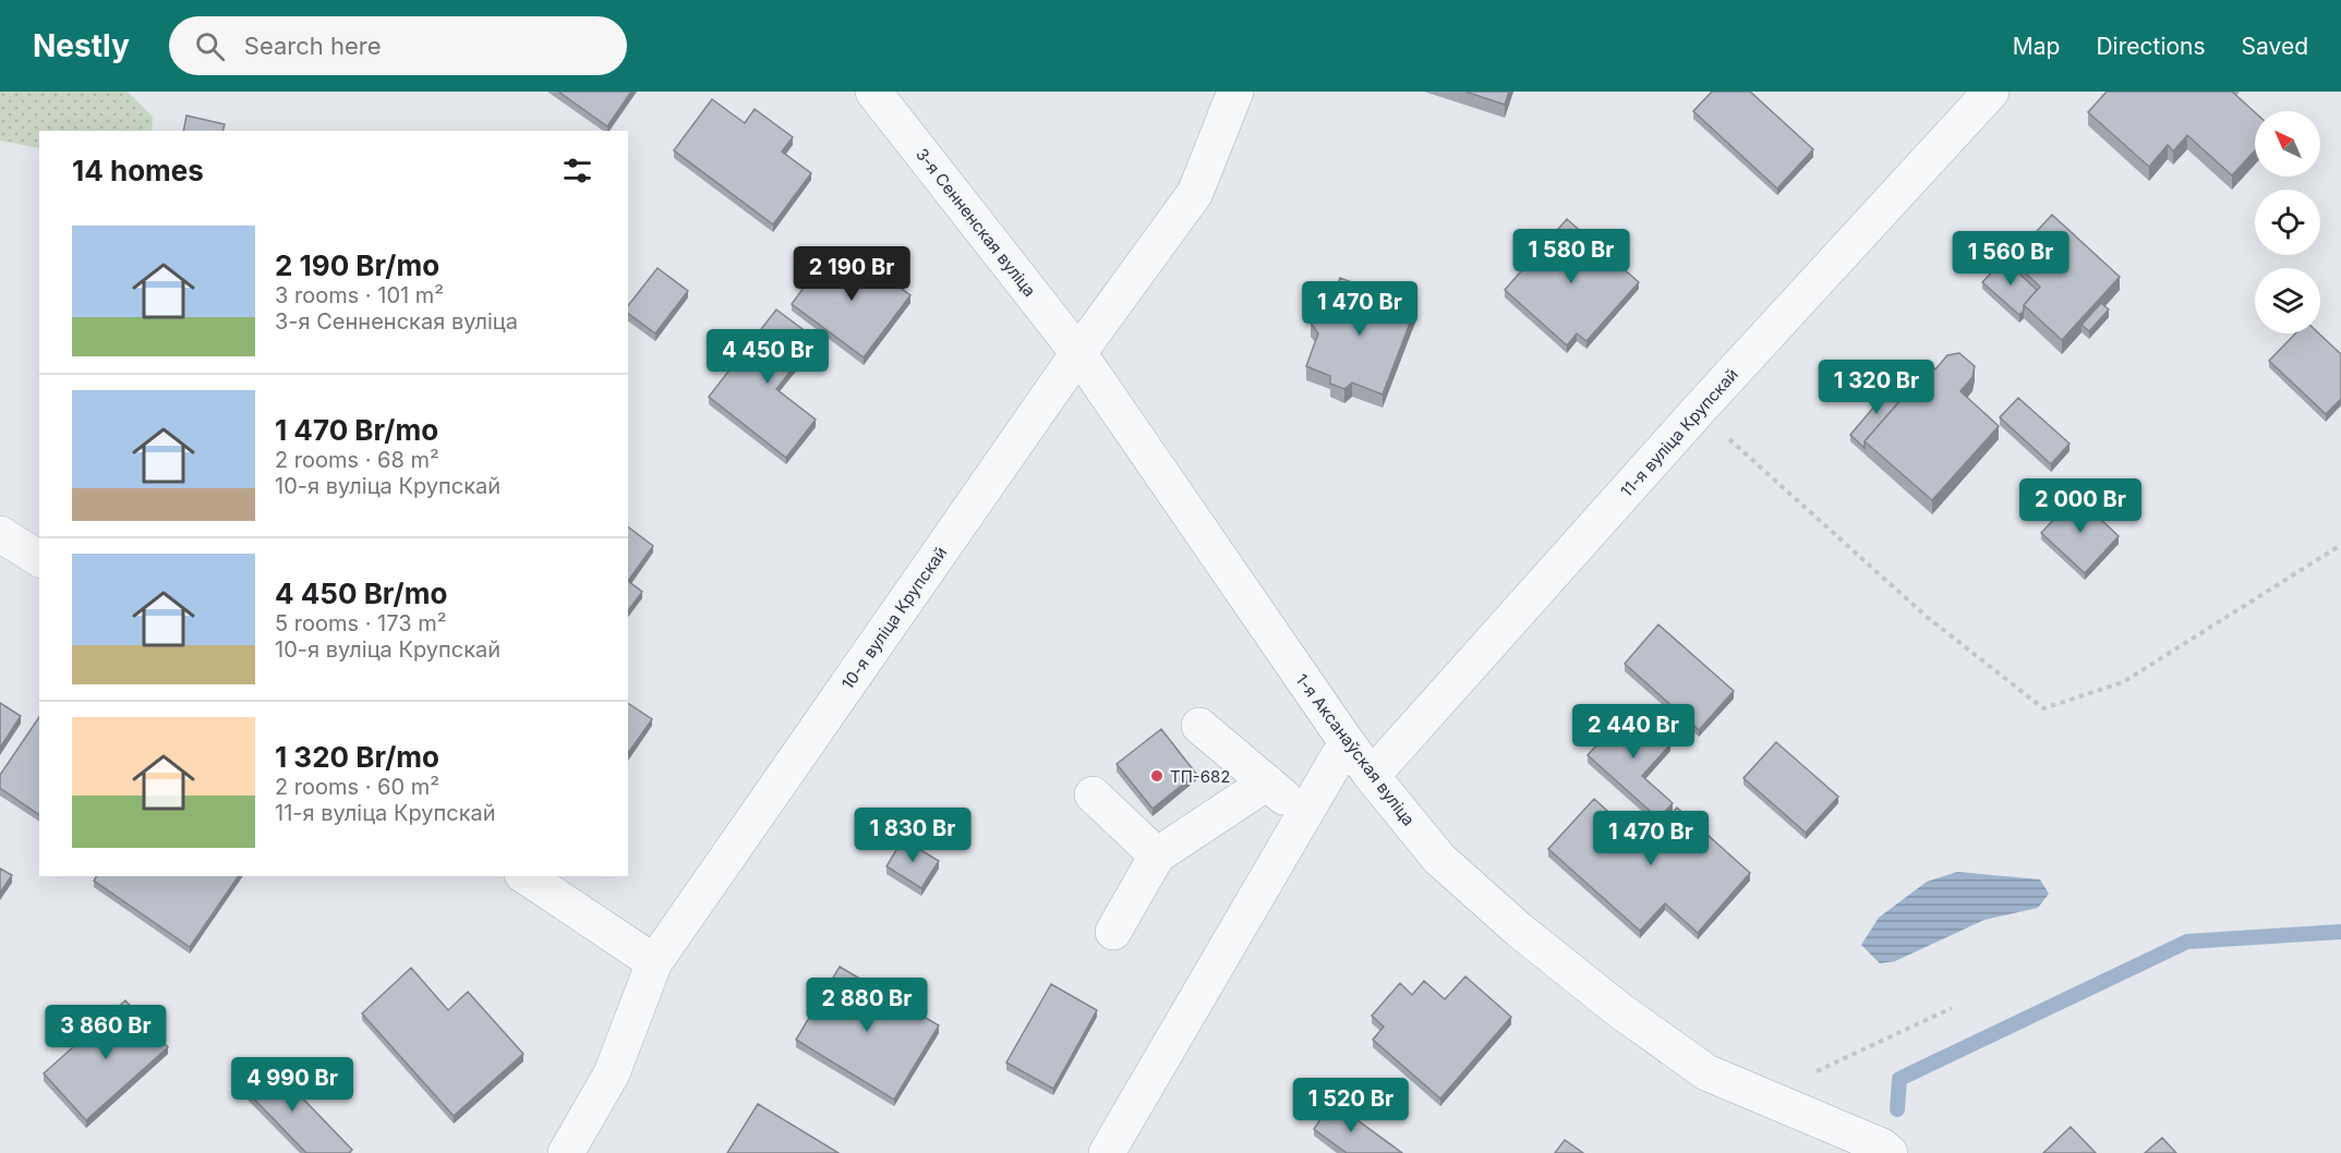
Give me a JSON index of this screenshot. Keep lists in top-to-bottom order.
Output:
{
  "streets": {
    "street": [
      "3-я Сенненская вуліца",
      "11-я вуліца Крупскай",
      "10-я вуліца Крупскай",
      "1-я Аксанаўская вуліца"
    ]
  },
  "crossings": [
    ["3-я Сенненская вуліца", "10-я вуліца Крупскай"],
    ["3-я Сенненская вуліца", "1-я Аксанаўская вуліца"],
    ["11-я вуліца Крупскай", "1-я Аксанаўская вуліца"],
    ["10-я вуліца Крупскай", "1-я Аксанаўская вуліца"]
  ],
  "places": ["ТП-682"],
  "north": "top left",
  "page": {
    "header": "Nestly",
    "search": "Search here",
    "nav": ["Map", "Directions", "Saved"],
    "heading": "14 homes",
    "list": [
      {
        "name": "2 190 Br/mo",
        "note": "3 rooms · 101 m² · 3-я Сенненская вуліца"
      },
      {
        "name": "1 470 Br/mo",
        "note": "2 rooms · 68 m² · 10-я вуліца Крупскай"
      },
      {
        "name": "4 450 Br/mo",
        "note": "5 rooms · 173 m² · 10-я вуліца Крупскай"
      },
      {
        "name": "1 320 Br/mo",
        "note": "2 rooms · 60 m² · 11-я вуліца Крупскай"
      }
    ],
    "price": [
      "1 580 Br",
      "1 560 Br",
      "2 190 Br",
      "1 470 Br",
      "4 450 Br",
      "1 320 Br",
      "2 000 Br",
      "2 440 Br",
      "1 830 Br",
      "1 470 Br",
      "2 880 Br",
      "3 860 Br",
      "4 990 Br",
      "1 520 Br"
    ]
  }
}
